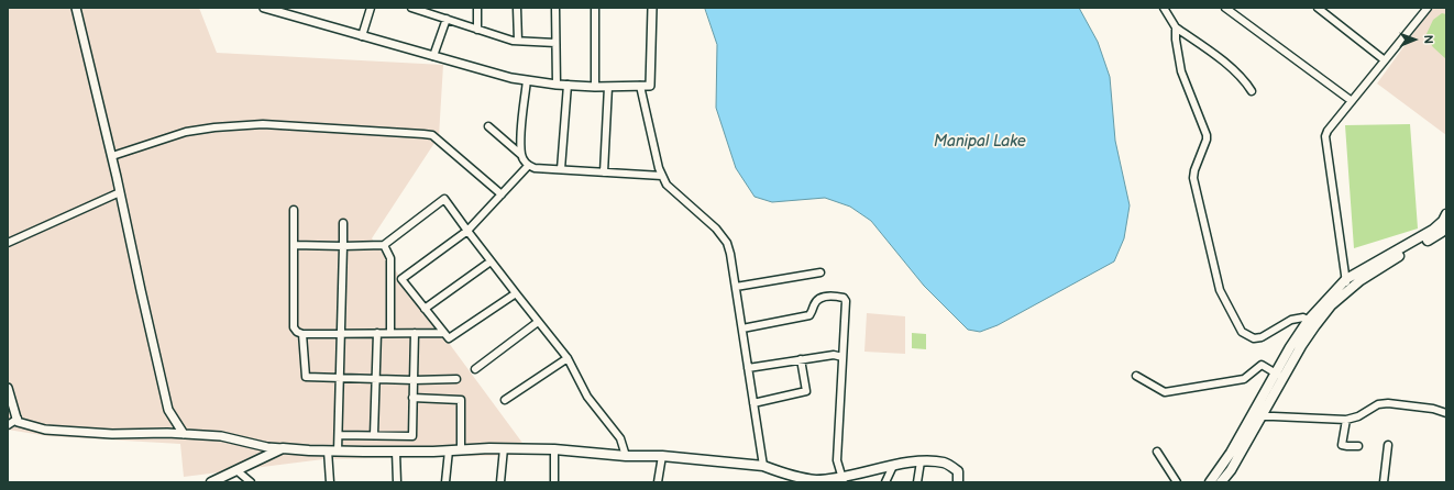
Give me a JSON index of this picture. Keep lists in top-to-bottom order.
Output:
{
  "water": ["Manipal Lake"],
  "north": "right"
}
